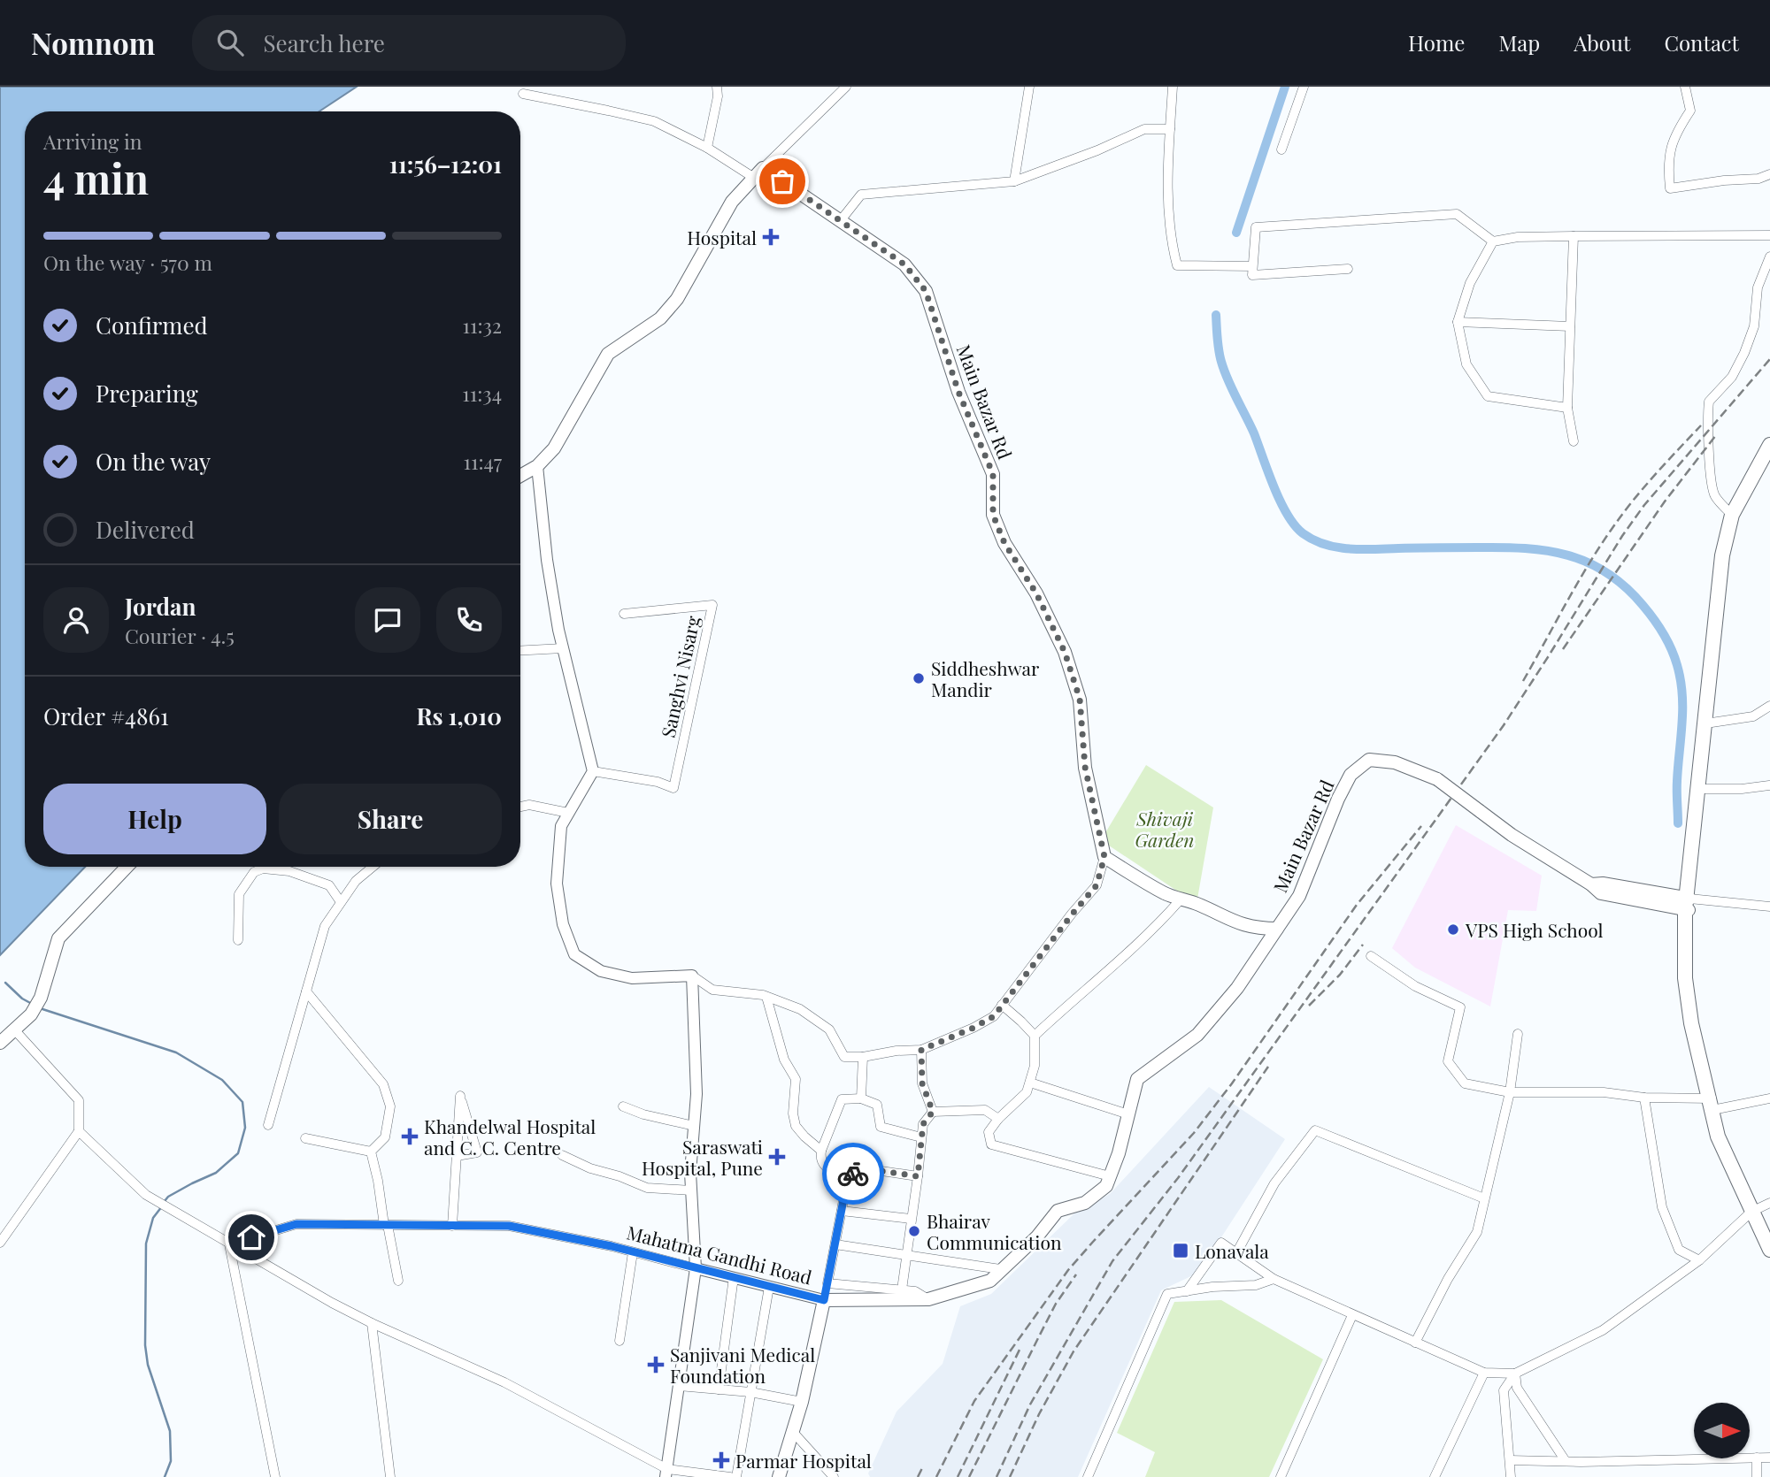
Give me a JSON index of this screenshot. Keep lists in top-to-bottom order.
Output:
{
  "streets": {
    "main road": ["Main Bazar Rd", "Mahatma Gandhi Road"],
    "street": ["Sanghvi Nisarg"]
  },
  "crossings": [
    ["Main Bazar Rd", "Mahatma Gandhi Road"]
  ],
  "parks": ["Shivaji Garden"],
  "places": {
    "health": [
      "Hospital",
      "Khandelwal Hospital and C. C. Centre",
      "Saraswati Hospital, Pune",
      "Sanjivani Medical Foundation",
      "Parmar Hospital"
    ],
    "other": ["Siddheshwar Mandir", "VPS High School", "Bhairav Communication"],
    "transit": ["Lonavala"]
  },
  "north": "right",
  "page": {
    "header": "Nomnom",
    "search": "Search here",
    "nav": [
      "Home",
      "Map",
      "About",
      "Contact"
    ],
    "heading": ["4 min", "Arriving in", "11:56–12:01"],
    "panel": [
      "Jordan",
      "Courier · 4.5",
      "Order #4861",
      "Rs 1,010"
    ],
    "bar": "On the way · 570 m",
    "list": [
      ["Confirmed", "11:32"],
      ["Preparing", "11:34"],
      ["On the way", "11:47"],
      "Delivered"
    ],
    "buttons": ["Help", "Share"]
  }
}
